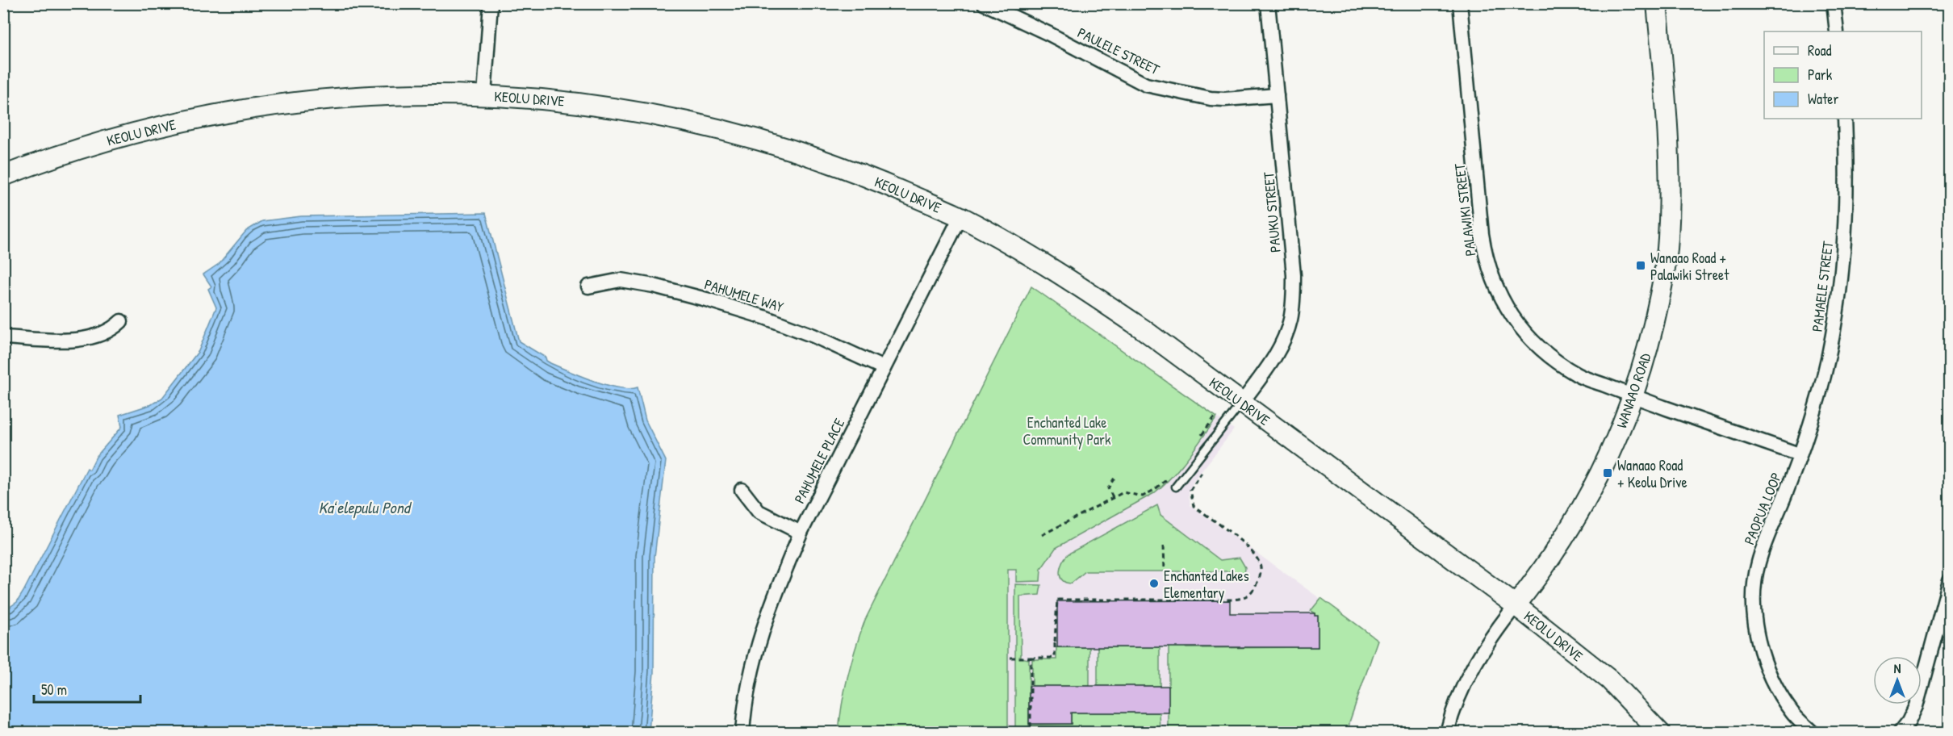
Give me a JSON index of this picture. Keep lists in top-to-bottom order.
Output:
{
  "streets": {
    "main road": ["KEOLU DRIVE", "WANAAO ROAD"],
    "street": [
      "PAULELE STREET",
      "PALAWIKI STREET",
      "PAUKU STREET",
      "PAMAELE STREET",
      "PAHUMELE WAY",
      "PAHUMELE PLACE",
      "PAOPUA LOOP"
    ]
  },
  "crossings": [
    ["PAULELE STREET", "PAUKU STREET"],
    ["KEOLU DRIVE", "PAUKU STREET"],
    ["KEOLU DRIVE", "WANAAO ROAD"],
    ["KEOLU DRIVE", "PAHUMELE PLACE"],
    ["PALAWIKI STREET", "WANAAO ROAD"],
    ["PAMAELE STREET", "PAOPUA LOOP"],
    ["PAHUMELE WAY", "PAHUMELE PLACE"]
  ],
  "water": ["Kaʻelepulu Pond"],
  "parks": ["Enchanted Lake Community Park"],
  "places": {
    "transit": ["Wanaao Road + Palawiki Street", "Wanaao Road + Keolu Drive"],
    "other": ["Enchanted Lakes Elementary"]
  },
  "legend": ["Road", "Park", "Water"],
  "scale_bar": "50 m",
  "north": "top"
}
